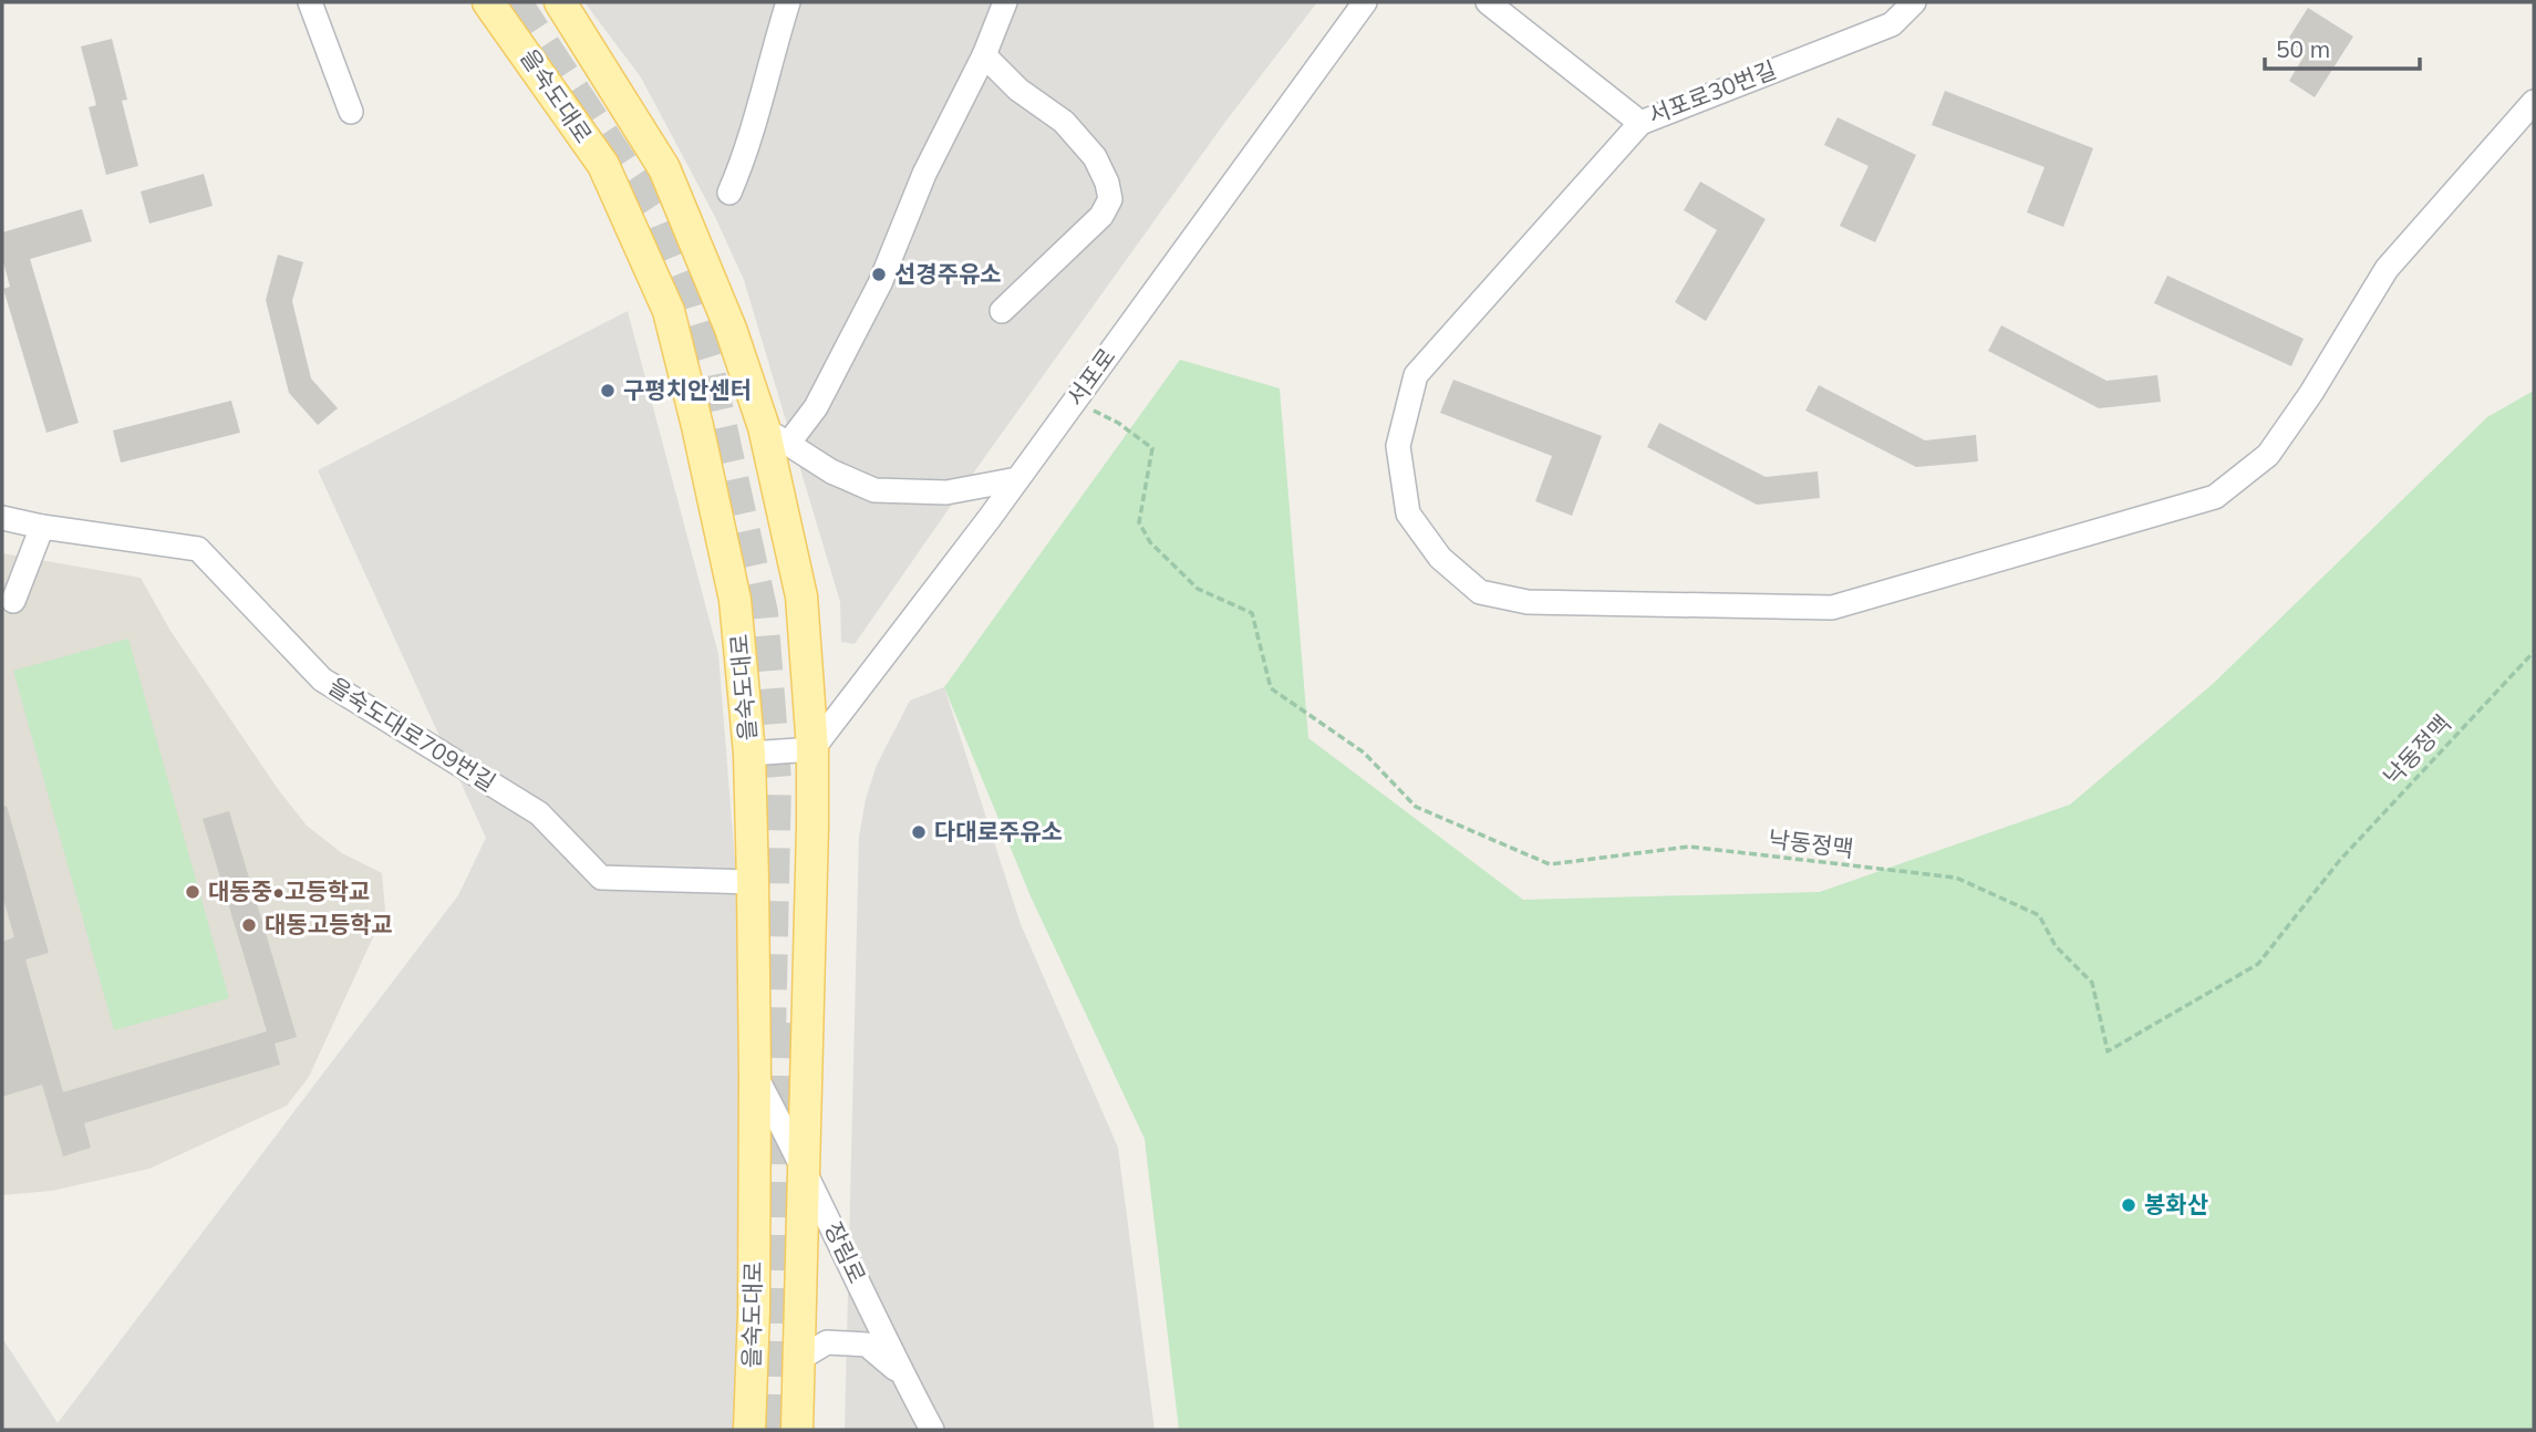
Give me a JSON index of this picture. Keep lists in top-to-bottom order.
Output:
{
  "streets": {
    "main road": ["을숙도대로"],
    "street": [
      "서포로30번길",
      "서포로",
      "을숙도대로709번길",
      "장림로"
    ],
    "path": ["낙동정맥"]
  },
  "crossings": [
    ["을숙도대로", "서포로"],
    ["을숙도대로", "을숙도대로709번길"],
    ["을숙도대로", "장림로"],
    ["서포로", "낙동정맥"]
  ],
  "places": [
    "선경주유소",
    "구평치안센터",
    "다대로주유소",
    "대동중•고등학교",
    "대동고등학교",
    "봉화산"
  ],
  "scale_bar": "50 m"
}
